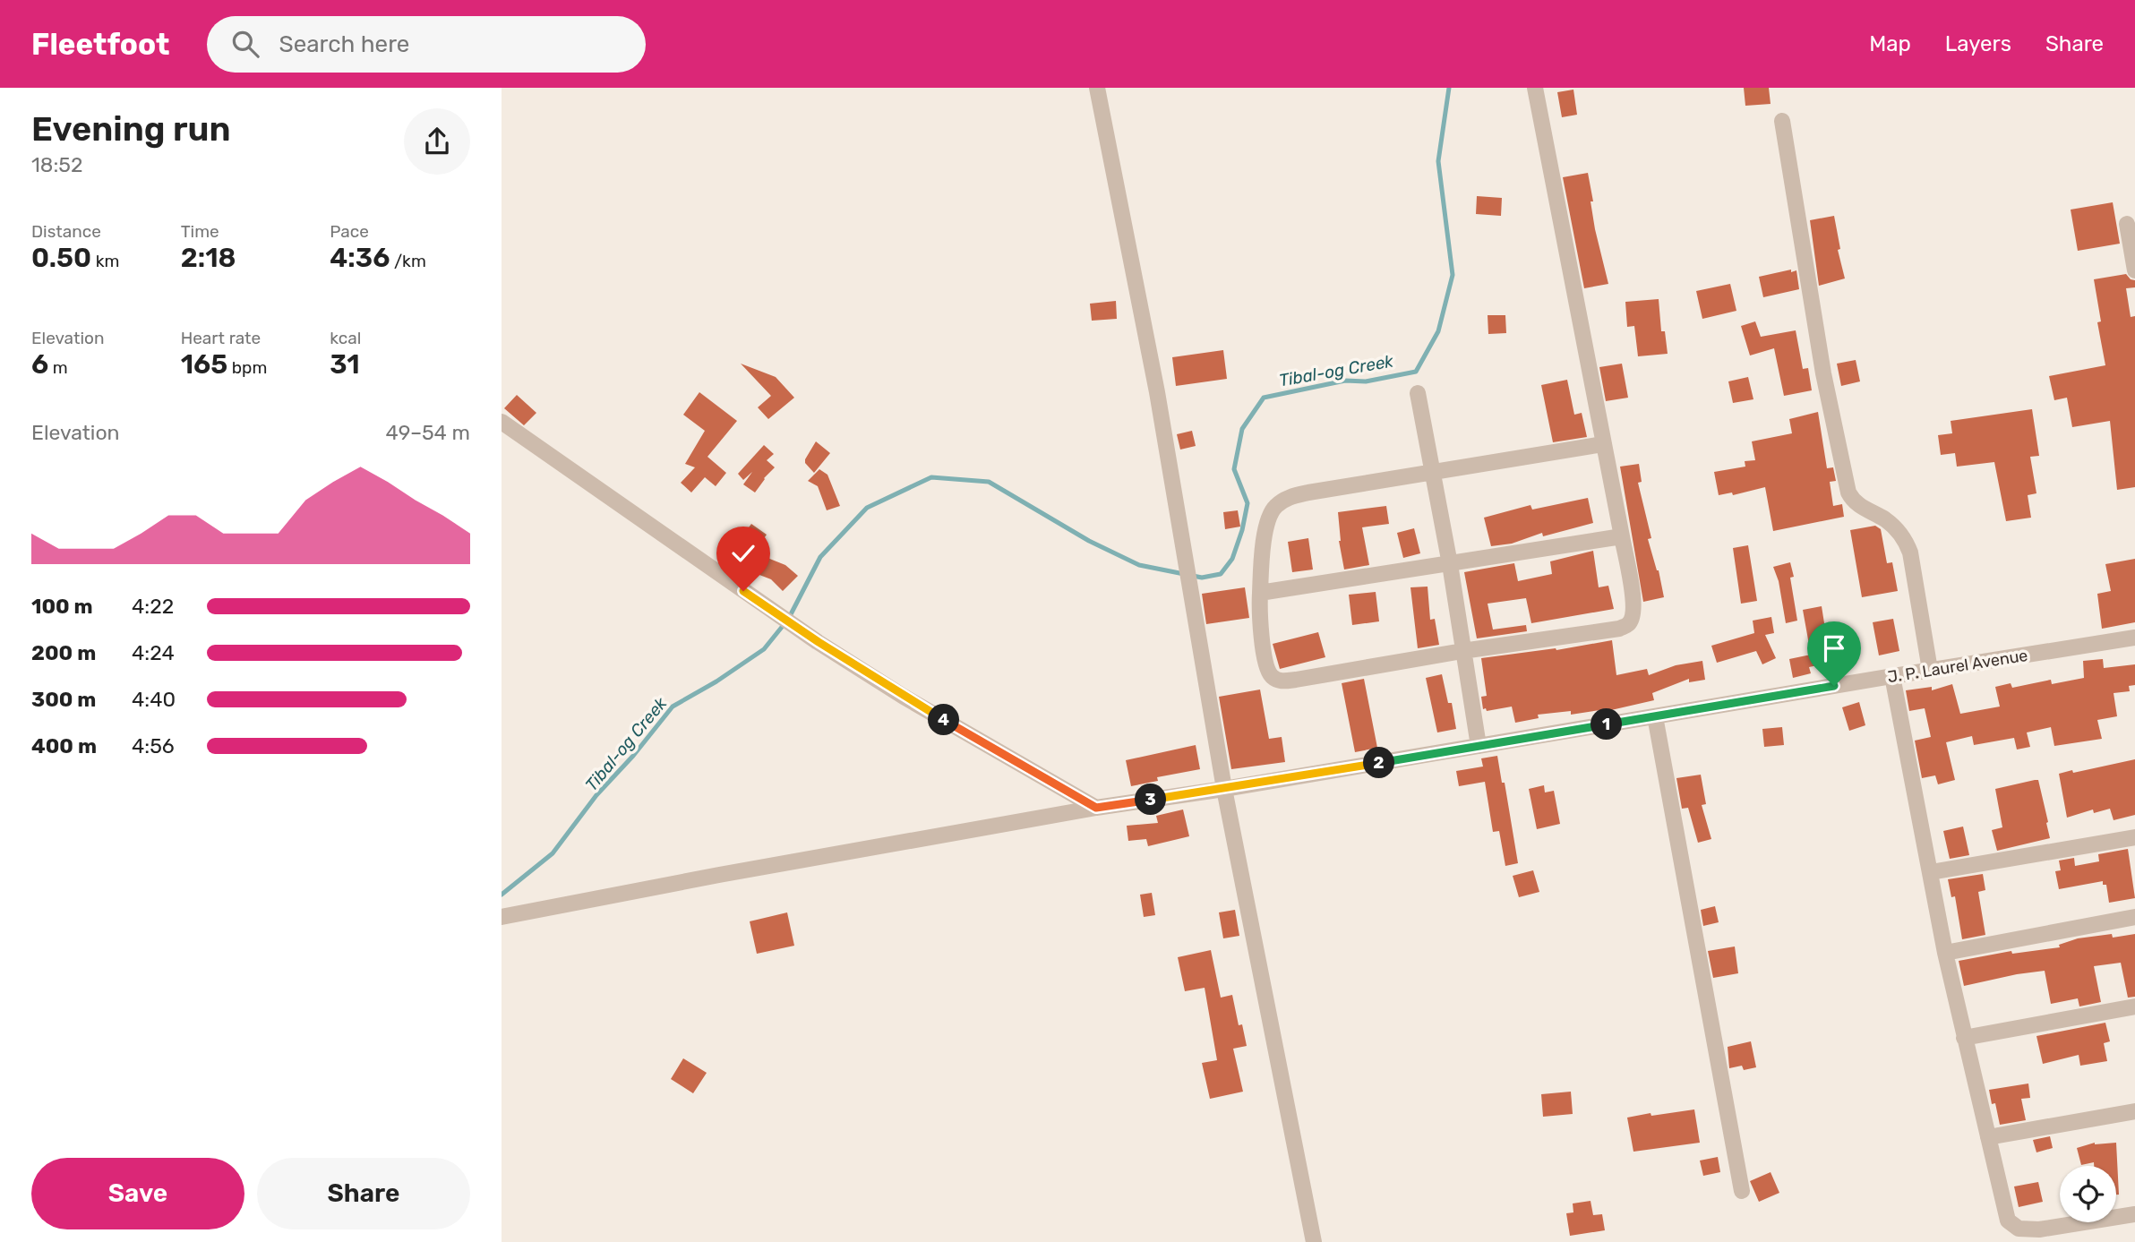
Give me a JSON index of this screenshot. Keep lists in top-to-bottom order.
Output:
{
  "streets": {
    "street": ["J. P. Laurel Avenue"]
  },
  "water": ["Tibal-og Creek"],
  "page": {
    "header": "Fleetfoot",
    "search": "Search here",
    "nav": ["Map", "Layers", "Share"],
    "heading": ["Evening run", "18:52"],
    "stats": [
      ["Distance", "0.50 km"],
      ["Time", "2:18"],
      ["Pace", "4:36 /km"],
      ["Elevation", "6 m"],
      ["Heart rate", "165 bpm"],
      ["kcal", "31"]
    ],
    "chart": ["Elevation", "49–54 m"],
    "list": [
      {
        "name": "100 m",
        "note": "4:22"
      },
      {
        "name": "200 m",
        "note": "4:24"
      },
      {
        "name": "300 m",
        "note": "4:40"
      },
      {
        "name": "400 m",
        "note": "4:56"
      }
    ],
    "pins": [
      "4",
      "1",
      "2",
      "3"
    ],
    "buttons": ["Save", "Share"]
  }
}
